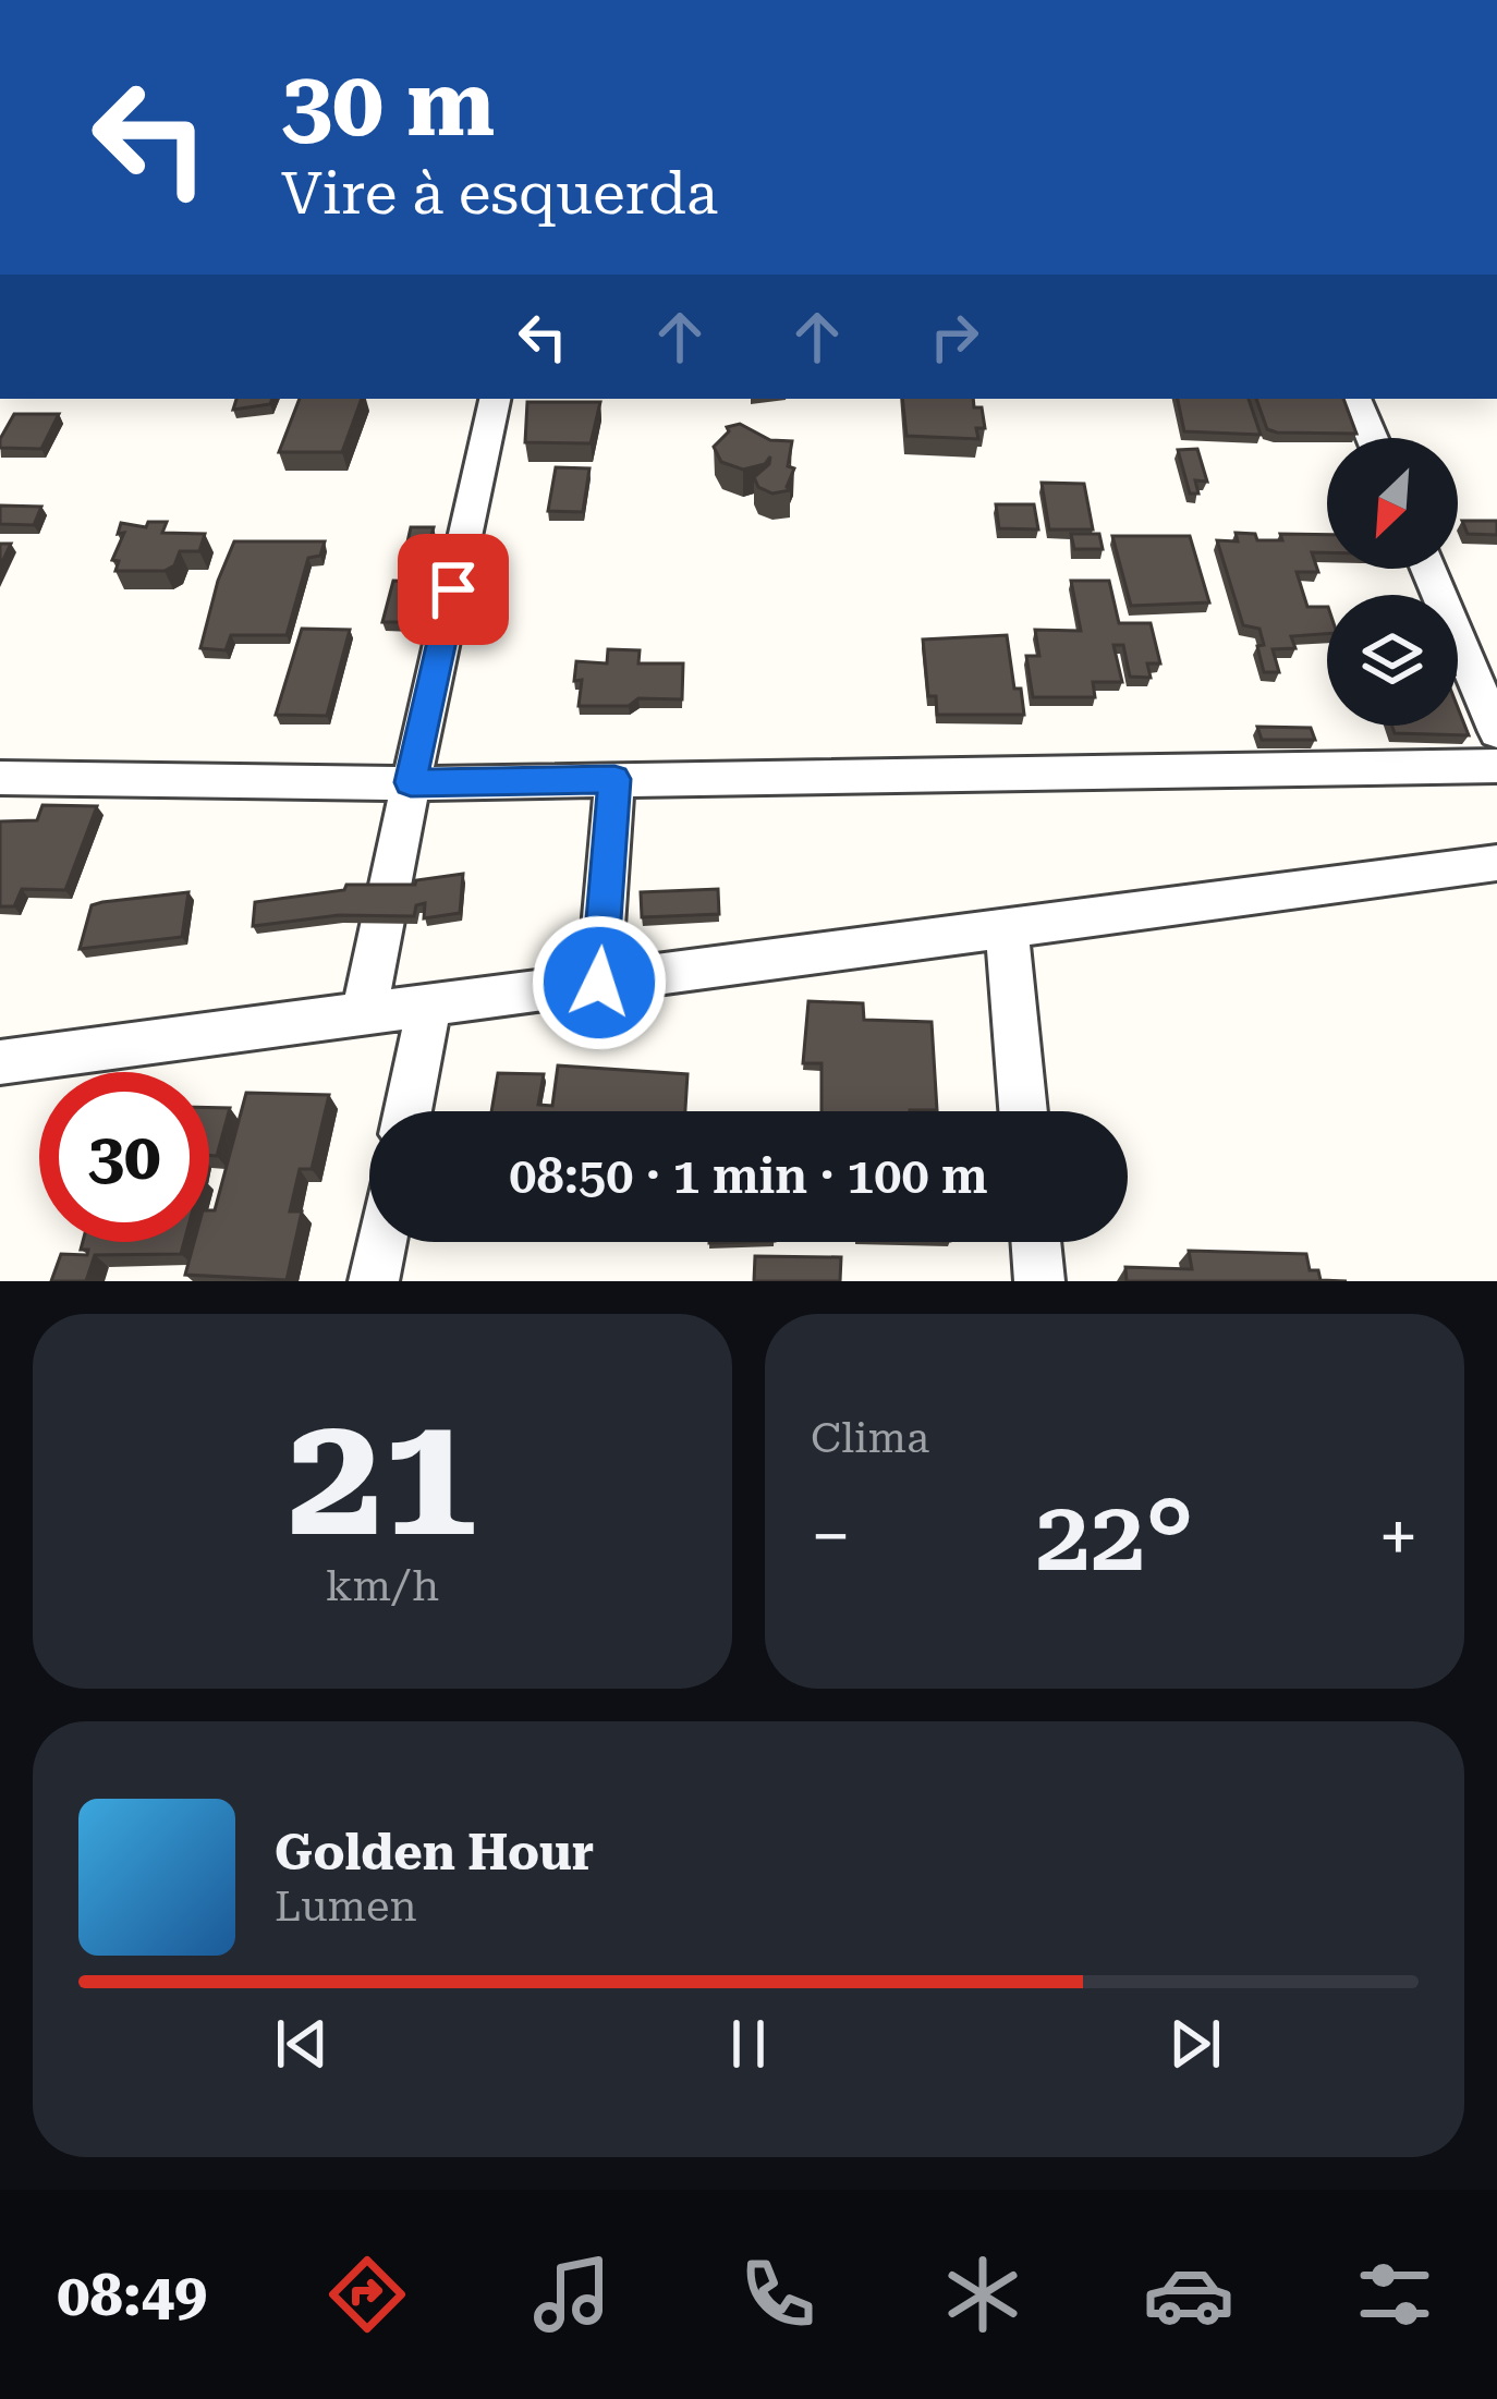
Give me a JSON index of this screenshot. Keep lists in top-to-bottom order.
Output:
{
  "north": "bottom left",
  "page": {
    "turn": ["30 m", "Vire à esquerda"],
    "limit": "30",
    "trip": "08:50 · 1 min · 100 m",
    "tile": [
      ["21", "km/h"],
      "Clima"
    ],
    "heat": ["−", "22°", "+"],
    "song": ["Golden Hour", "Lumen"],
    "tabs": "08:49"
  }
}
